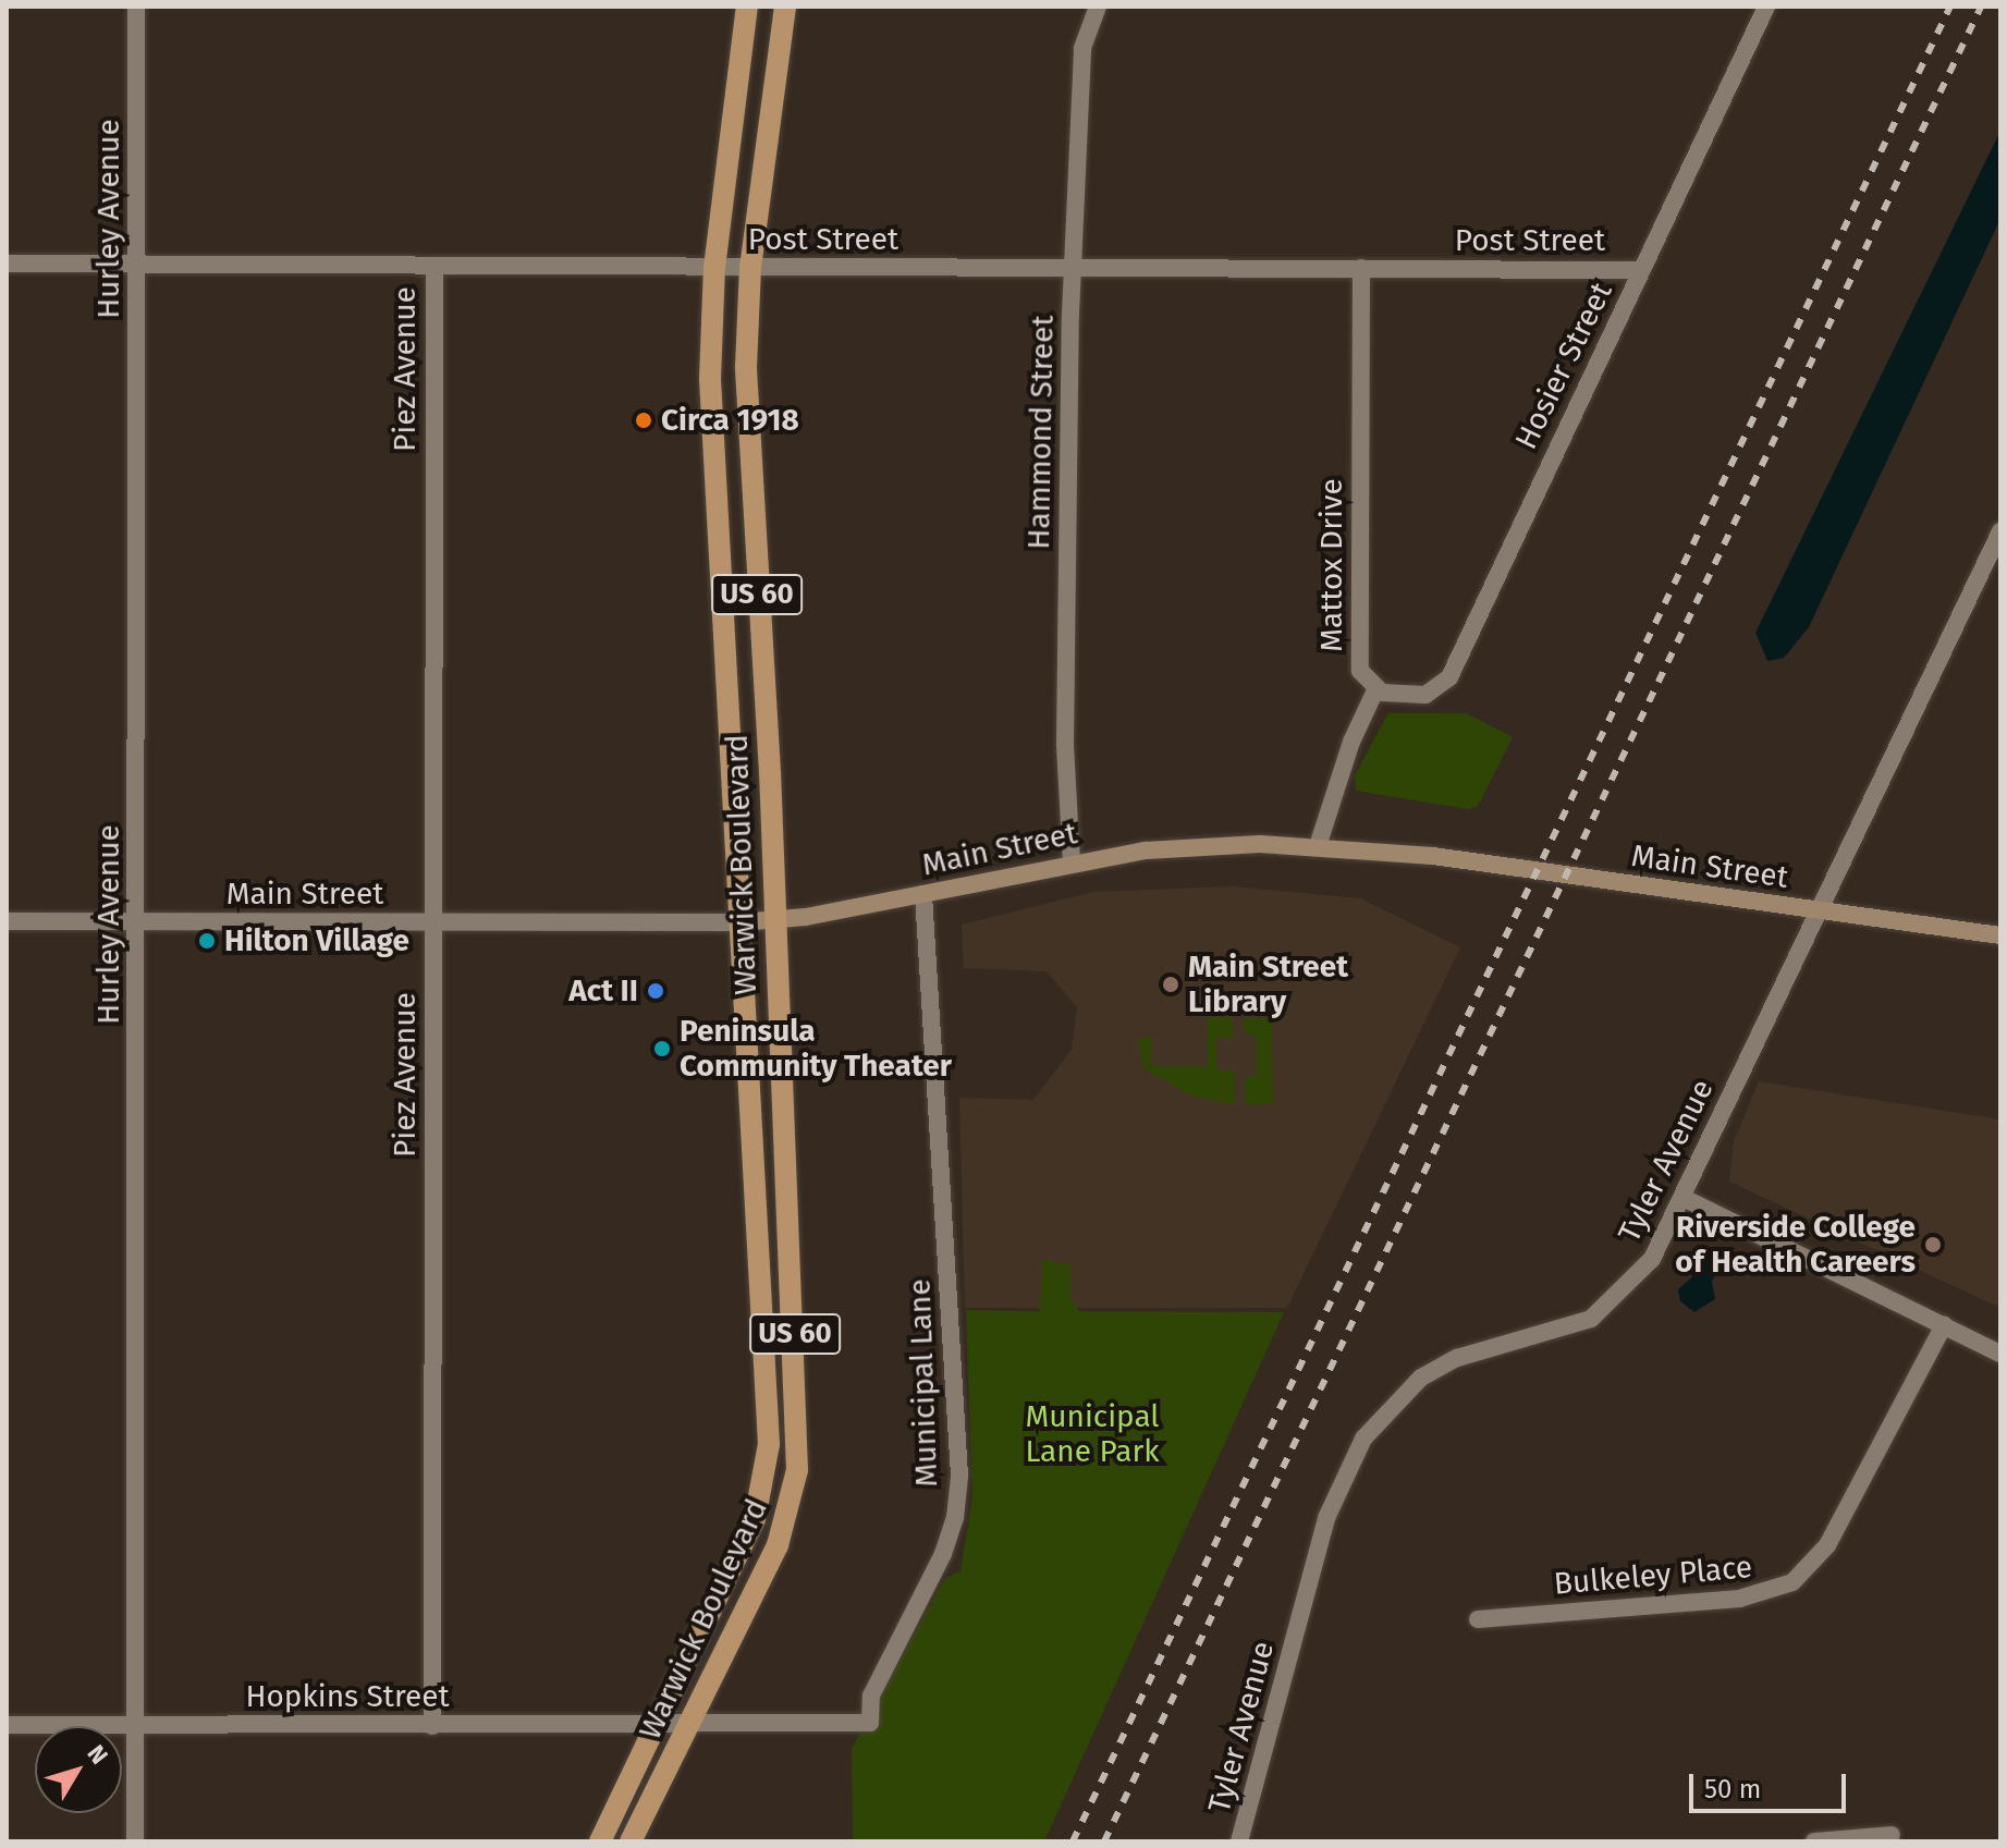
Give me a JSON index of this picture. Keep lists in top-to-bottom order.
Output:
{
  "streets": {
    "main road": ["US 60", "Main Street", "Warwick Boulevard"],
    "street": [
      "Hurley Avenue",
      "Post Street",
      "Hosier Street",
      "Piez Avenue",
      "Hammond Street",
      "Mattox Drive",
      "Tyler Avenue",
      "Municipal Lane",
      "Bulkeley Place",
      "Hopkins Street"
    ]
  },
  "crossings": [
    ["Hurley Avenue", "Post Street"],
    ["Hurley Avenue", "Main Street"],
    ["Hurley Avenue", "Hopkins Street"],
    ["Post Street", "Hosier Street"],
    ["Post Street", "Piez Avenue"],
    ["Post Street", "Hammond Street"],
    ["Post Street", "Mattox Drive"],
    ["Post Street", "Warwick Boulevard"],
    ["Hosier Street", "Mattox Drive"],
    ["Piez Avenue", "Main Street"],
    ["Piez Avenue", "Hopkins Street"],
    ["Hammond Street", "Main Street"],
    ["Main Street", "Warwick Boulevard"],
    ["Main Street", "Tyler Avenue"],
    ["Main Street", "Municipal Lane"],
    ["Warwick Boulevard", "Municipal Lane"],
    ["Warwick Boulevard", "Hopkins Street"],
    ["Municipal Lane", "Hopkins Street"]
  ],
  "parks": ["Municipal Lane Park"],
  "places": [
    "Circa 1918",
    "Hilton Village",
    "Main Street Library",
    "Act II",
    "Peninsula Community Theater",
    "Riverside College of Health Careers"
  ],
  "scale_bar": "50 m",
  "north": "top right"
}
